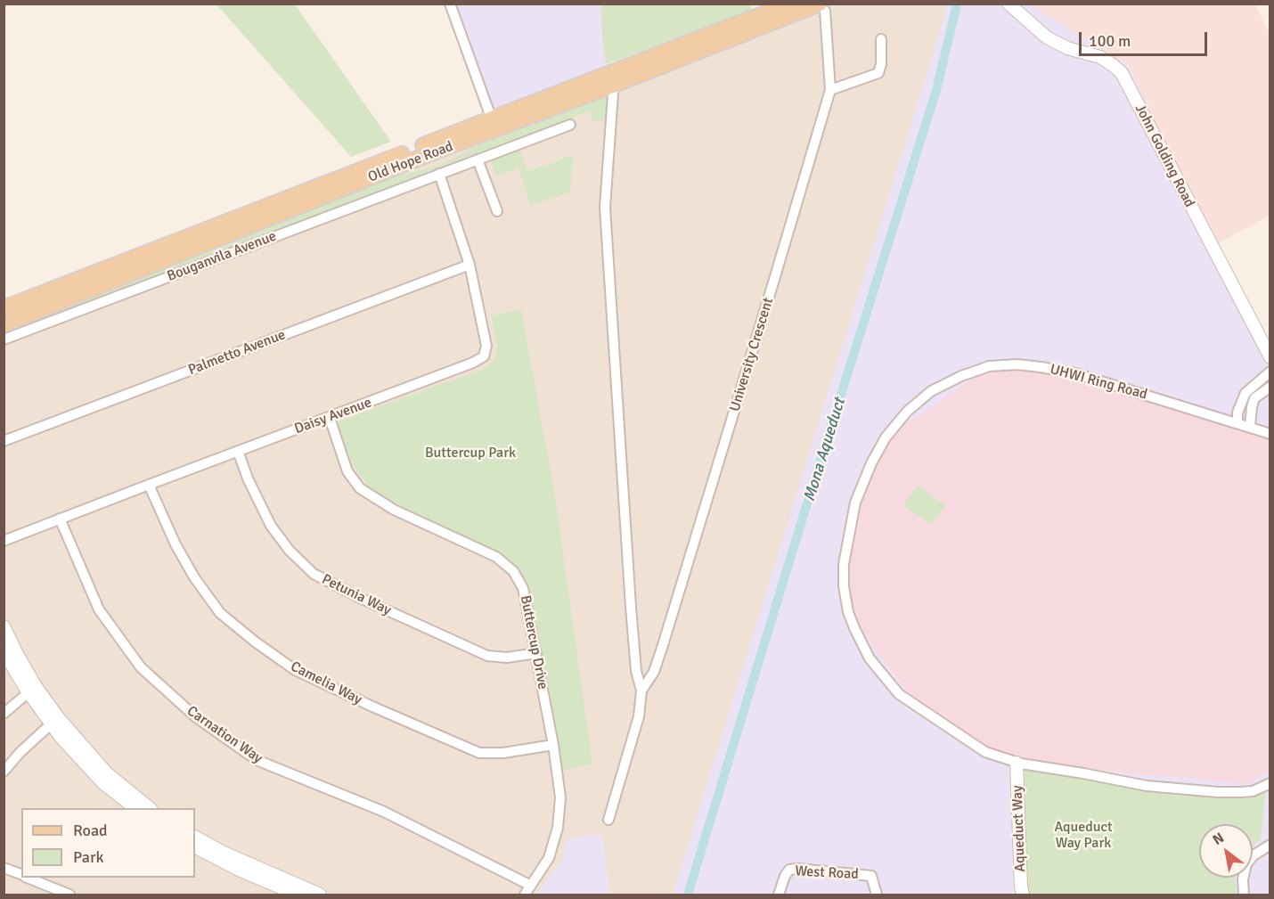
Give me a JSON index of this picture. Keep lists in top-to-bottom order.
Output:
{
  "streets": {
    "main road": ["Old Hope Road"],
    "street": [
      "John Golding Road",
      "Bouganvila Avenue",
      "Palmetto Avenue",
      "University Crescent",
      "UHWI Ring Road",
      "Daisy Avenue",
      "Petunia Way",
      "Buttercup Drive",
      "Camelia Way",
      "Carnation Way",
      "Aqueduct Way",
      "West Road"
    ]
  },
  "crossings": [
    ["Old Hope Road", "University Crescent"],
    ["Bouganvila Avenue", "Daisy Avenue"],
    ["Palmetto Avenue", "Daisy Avenue"],
    ["UHWI Ring Road", "Aqueduct Way"],
    ["Daisy Avenue", "Petunia Way"],
    ["Daisy Avenue", "Buttercup Drive"],
    ["Daisy Avenue", "Camelia Way"],
    ["Daisy Avenue", "Carnation Way"],
    ["Petunia Way", "Buttercup Drive"],
    ["Buttercup Drive", "Camelia Way"],
    ["Buttercup Drive", "Carnation Way"]
  ],
  "water": ["Mona Aqueduct"],
  "parks": ["Buttercup Park", "Aqueduct Way Park"],
  "legend": ["Road", "Park"],
  "scale_bar": "100 m",
  "north": "top left"
}
